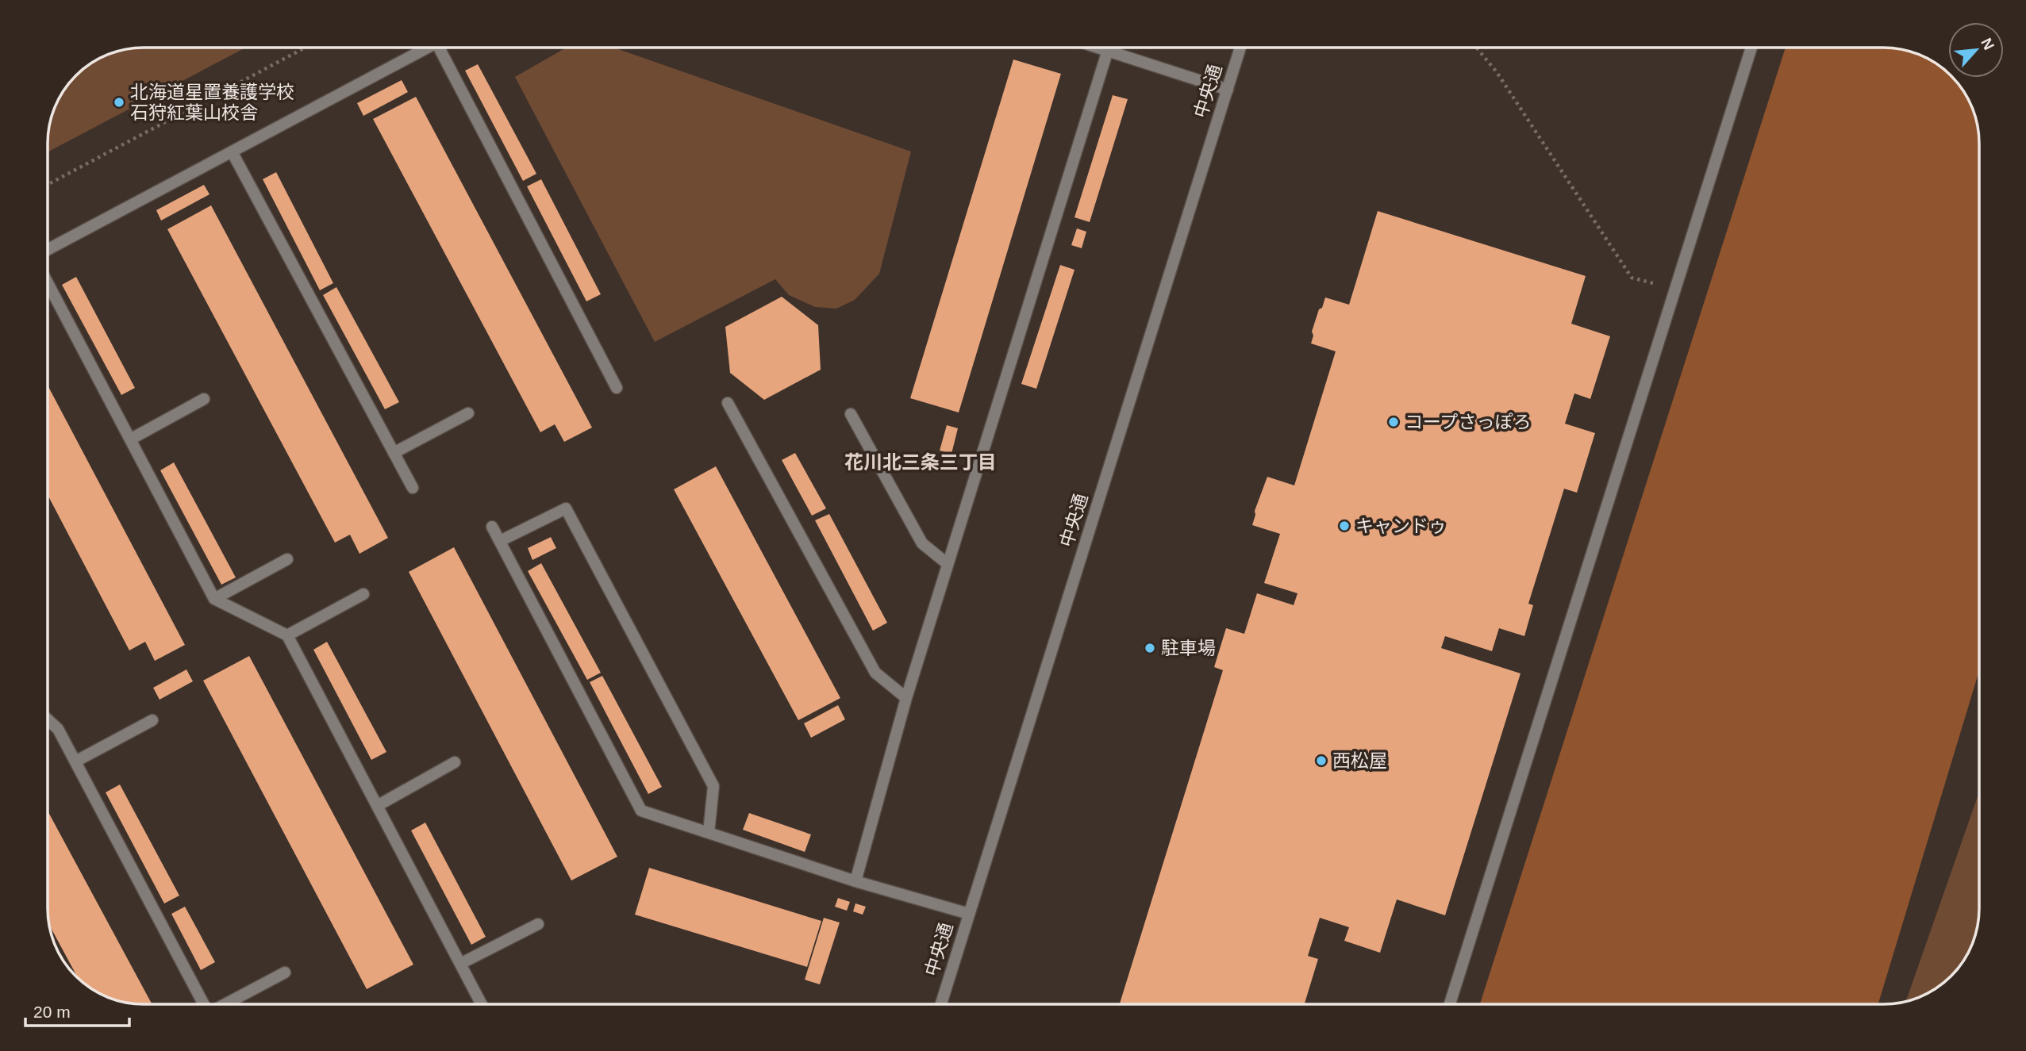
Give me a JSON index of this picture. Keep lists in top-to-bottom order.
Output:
{
  "streets": {
    "street": ["中央通"]
  },
  "districts": ["花川北三条三丁目"],
  "places": [
    "北海道星置養護学校 石狩紅葉山校舎",
    "コープさっぽろ",
    "キャンドゥ",
    "駐車場",
    "西松屋"
  ],
  "scale_bar": "20 m",
  "north": "top right"
}
